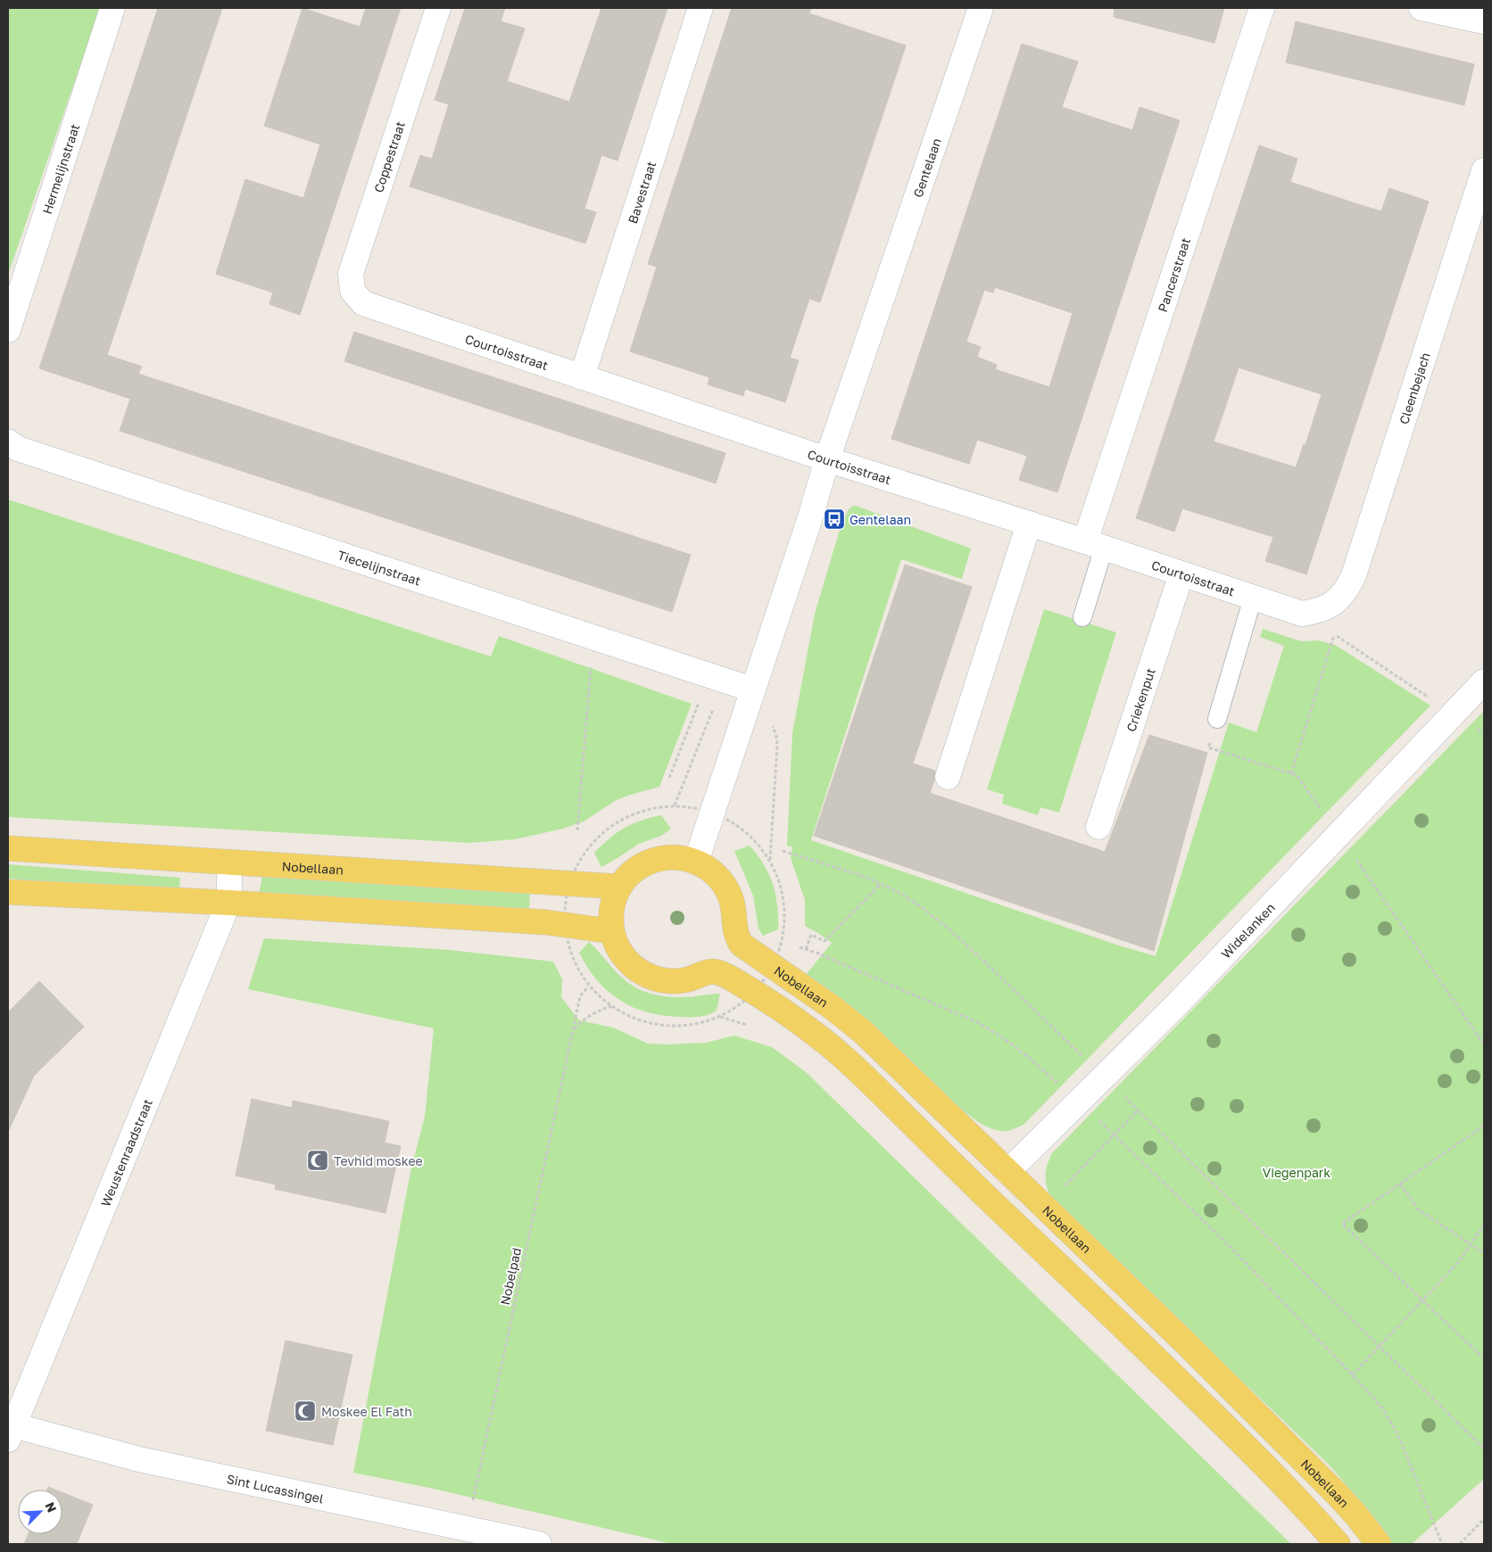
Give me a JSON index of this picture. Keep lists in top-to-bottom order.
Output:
{
  "streets": {
    "main road": ["Nobellaan"],
    "street": [
      "Coppestraat",
      "Gentelaan",
      "Hermelijnstraat",
      "Bavestraat",
      "Pancerstraat",
      "Courtoisstraat",
      "Cleenbejach",
      "Tiecelijnstraat",
      "Criekenput",
      "Widelanken",
      "Weustenraadstraat",
      "Sint Lucassingel"
    ],
    "path": ["Nobelpad"]
  },
  "crossings": [
    ["Coppestraat", "Courtoisstraat"],
    ["Gentelaan", "Courtoisstraat"],
    ["Gentelaan", "Tiecelijnstraat"],
    ["Gentelaan", "Nobellaan"],
    ["Bavestraat", "Courtoisstraat"],
    ["Pancerstraat", "Courtoisstraat"],
    ["Courtoisstraat", "Cleenbejach"],
    ["Courtoisstraat", "Criekenput"],
    ["Nobellaan", "Widelanken"],
    ["Nobellaan", "Weustenraadstraat"],
    ["Weustenraadstraat", "Sint Lucassingel"],
    ["Nobelpad", "Sint Lucassingel"]
  ],
  "parks": ["Viegenpark"],
  "places": {
    "bus stop": ["Gentelaan"],
    "mosque": ["Tevhid moskee", "Moskee El Fath"]
  },
  "north": "top right"
}
